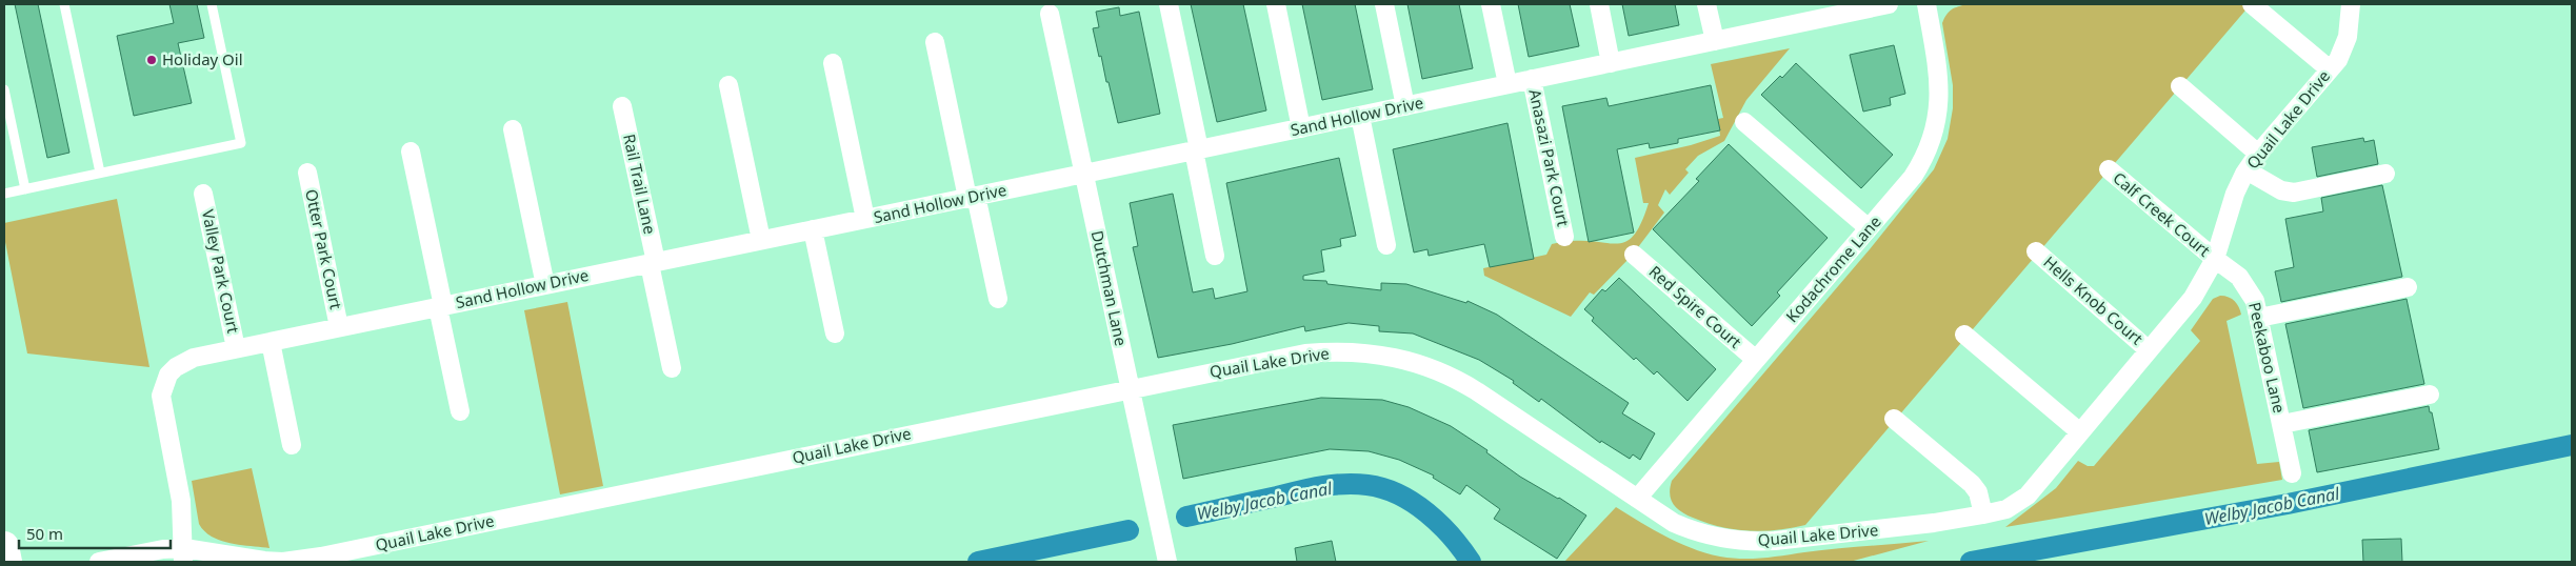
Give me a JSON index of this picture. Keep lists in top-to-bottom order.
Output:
{
  "streets": {
    "street": [
      "Sand Hollow Drive",
      "Quail Lake Drive",
      "Anasazi Park Court",
      "Rail Trail Lane",
      "Calf Creek Court",
      "Otter Park Court",
      "Kodachrome Lane",
      "Valley Park Court",
      "Dutchman Lane",
      "Hells Knob Court",
      "Red Spire Court",
      "Peekaboo Lane"
    ]
  },
  "crossings": [
    ["Sand Hollow Drive", "Quail Lake Drive"],
    ["Sand Hollow Drive", "Anasazi Park Court"],
    ["Sand Hollow Drive", "Rail Trail Lane"],
    ["Sand Hollow Drive", "Otter Park Court"],
    ["Sand Hollow Drive", "Valley Park Court"],
    ["Sand Hollow Drive", "Dutchman Lane"],
    ["Quail Lake Drive", "Calf Creek Court"],
    ["Quail Lake Drive", "Kodachrome Lane"],
    ["Quail Lake Drive", "Dutchman Lane"],
    ["Quail Lake Drive", "Hells Knob Court"],
    ["Quail Lake Drive", "Peekaboo Lane"],
    ["Calf Creek Court", "Peekaboo Lane"],
    ["Kodachrome Lane", "Red Spire Court"]
  ],
  "water": ["Welby Jacob Canal"],
  "places": ["Holiday Oil"],
  "scale_bar": "50 m"
}
